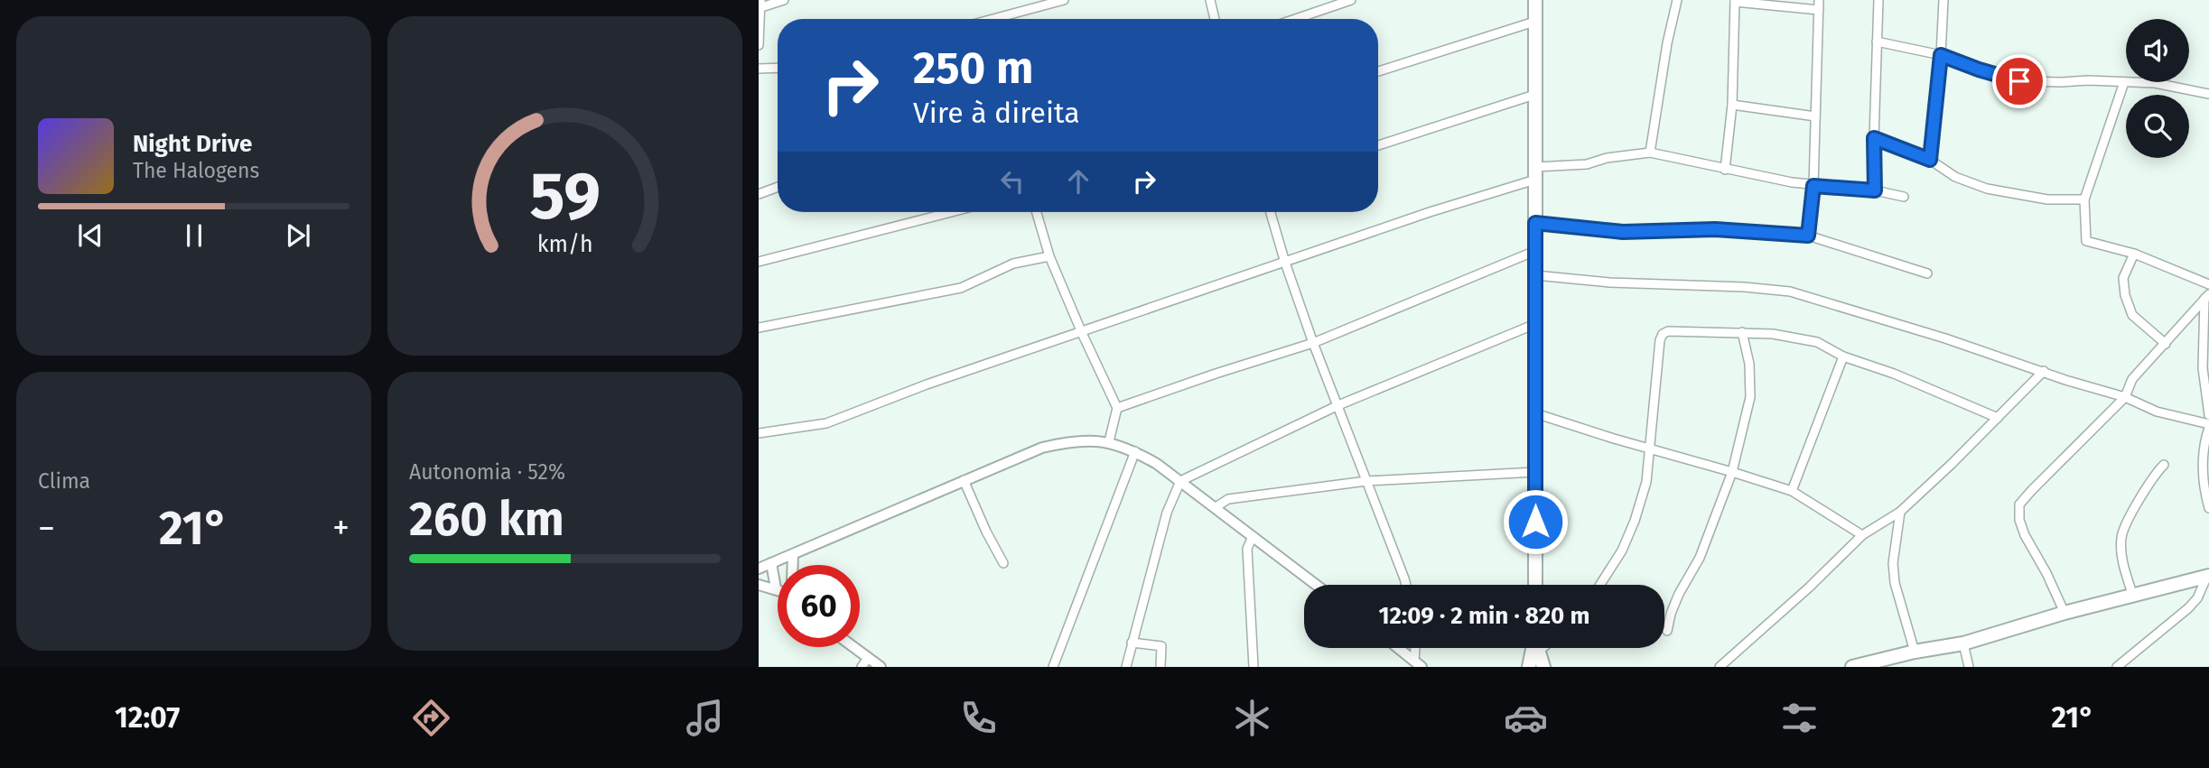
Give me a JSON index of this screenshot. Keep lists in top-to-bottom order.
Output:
{
  "page": {
    "turn": ["250 m", "Vire à direita"],
    "song": ["Night Drive", "The Halogens"],
    "tile": [
      "Clima",
      ["Autonomia · 52%", "260 km"]
    ],
    "heat": ["−", "21°", "+"],
    "limit": "60",
    "trip": "12:09 · 2 min · 820 m",
    "tabs": ["12:07", "21°"],
    "gauge": ["59", "km/h"]
  }
}
